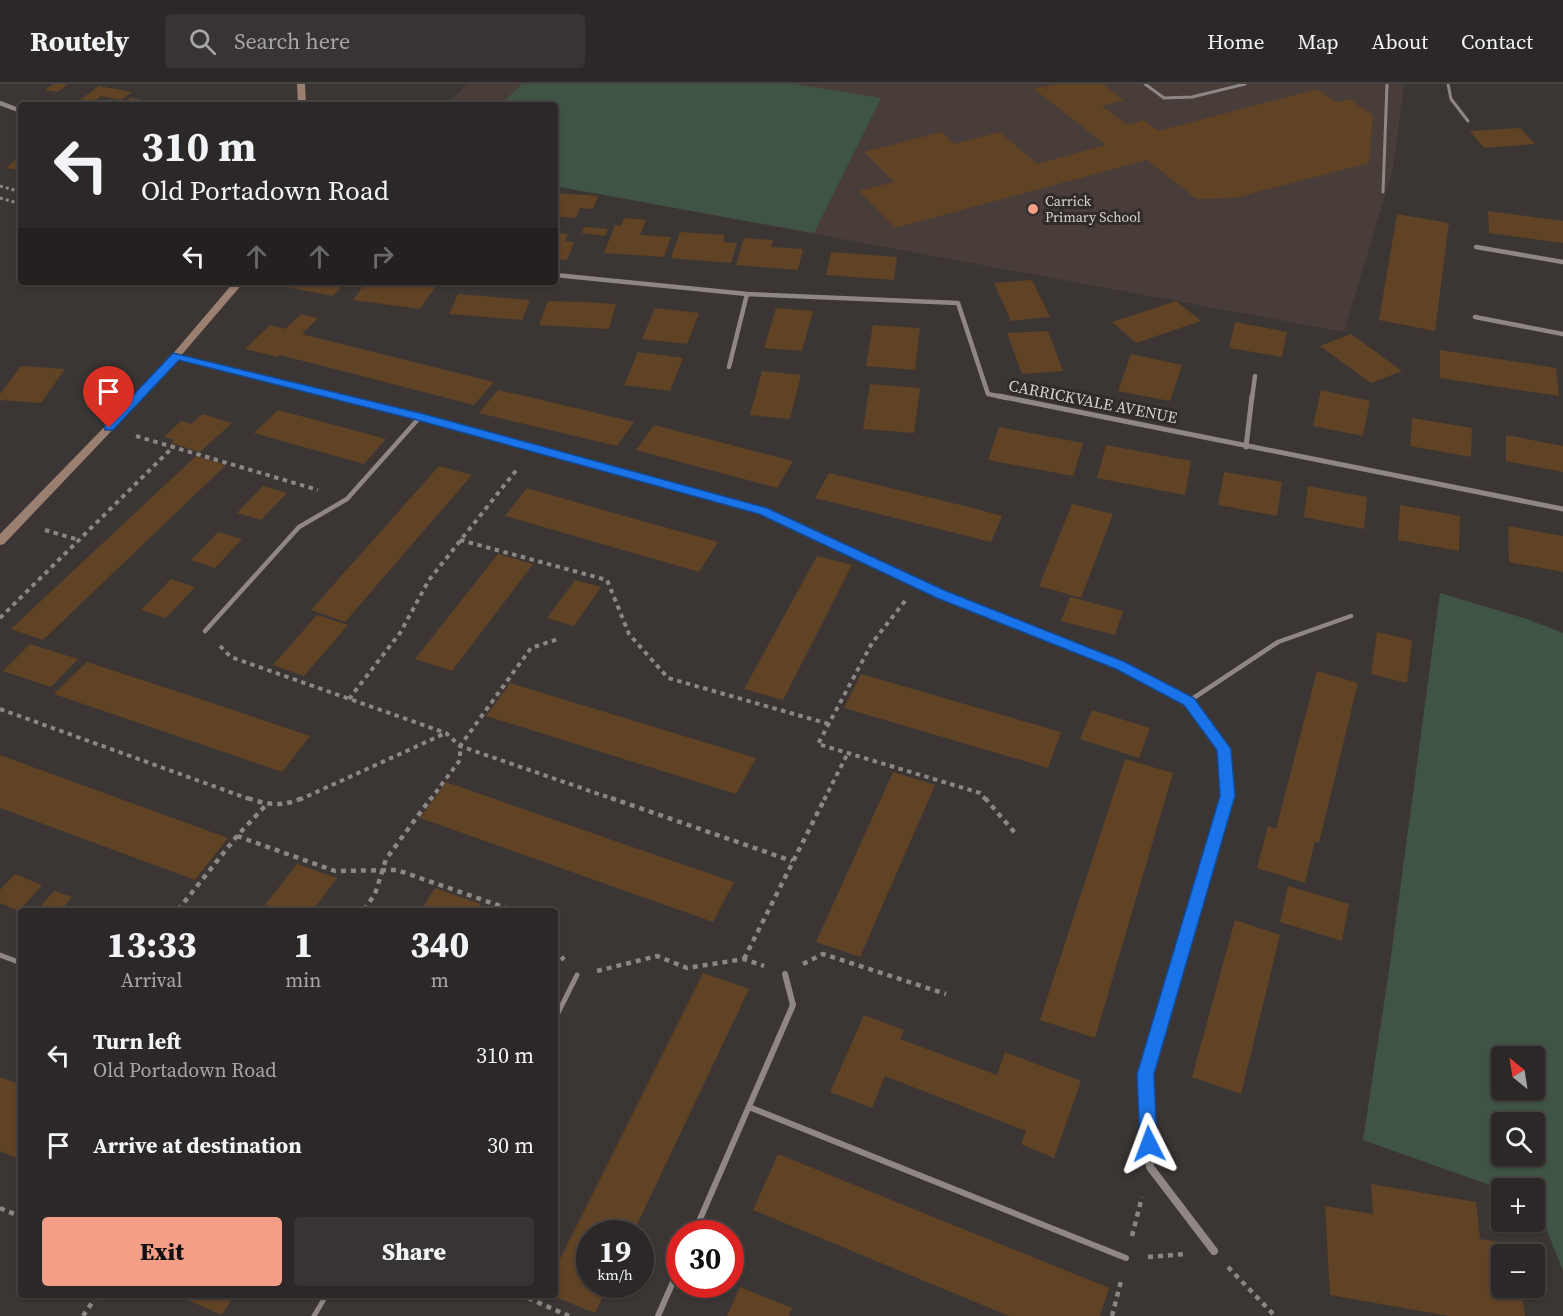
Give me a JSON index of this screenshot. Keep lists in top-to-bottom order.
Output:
{
  "streets": {
    "street": ["CARRICKVALE AVENUE"]
  },
  "places": ["Carrick Primary School"],
  "north": "top left",
  "page": {
    "header": "Routely",
    "search": "Search here",
    "nav": [
      "Home",
      "Map",
      "About",
      "Contact"
    ],
    "turn": ["310 m", "Old Portadown Road"],
    "eta": [
      "13:33",
      "Arrival",
      "1",
      "min",
      "340",
      "m"
    ],
    "list": [
      {
        "name": "Turn left",
        "note": "Old Portadown Road",
        "value": "310 m"
      },
      {
        "name": "Arrive at destination",
        "value": "30 m"
      }
    ],
    "map_buttons": ["+", "−"],
    "buttons": ["Exit", "Share"],
    "speed": "19 km/h",
    "limit": "30"
  }
}
